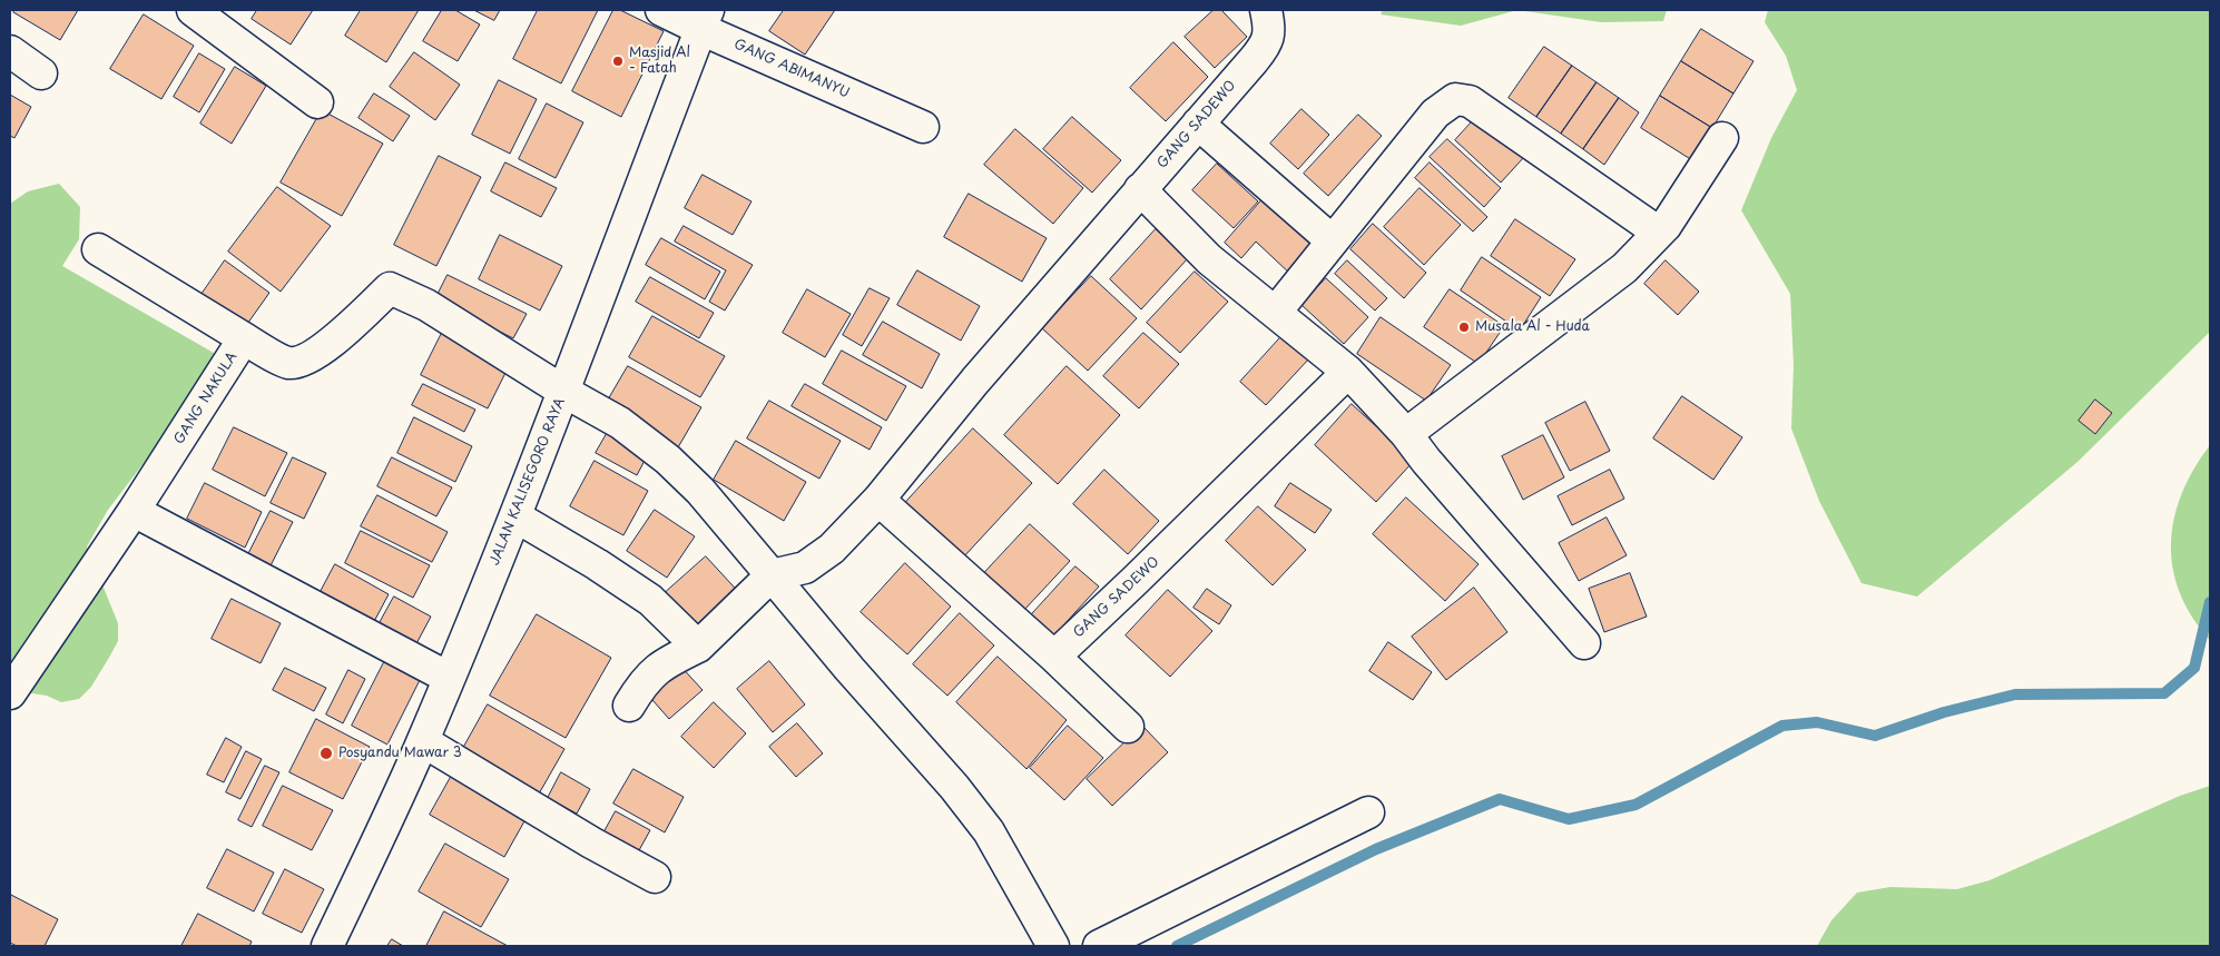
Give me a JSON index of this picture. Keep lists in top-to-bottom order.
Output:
{
  "streets": {
    "street": [
      "GANG ABIMANYU",
      "GANG SADEWO",
      "GANG NAKULA",
      "JALAN KALISEGORO RAYA"
    ]
  },
  "crossings": [
    ["GANG ABIMANYU", "JALAN KALISEGORO RAYA"],
    ["GANG NAKULA", "JALAN KALISEGORO RAYA"]
  ],
  "places": ["Masjid Al - Fatah", "Musala Al - Huda", "Posyandu Mawar 3"]
}
